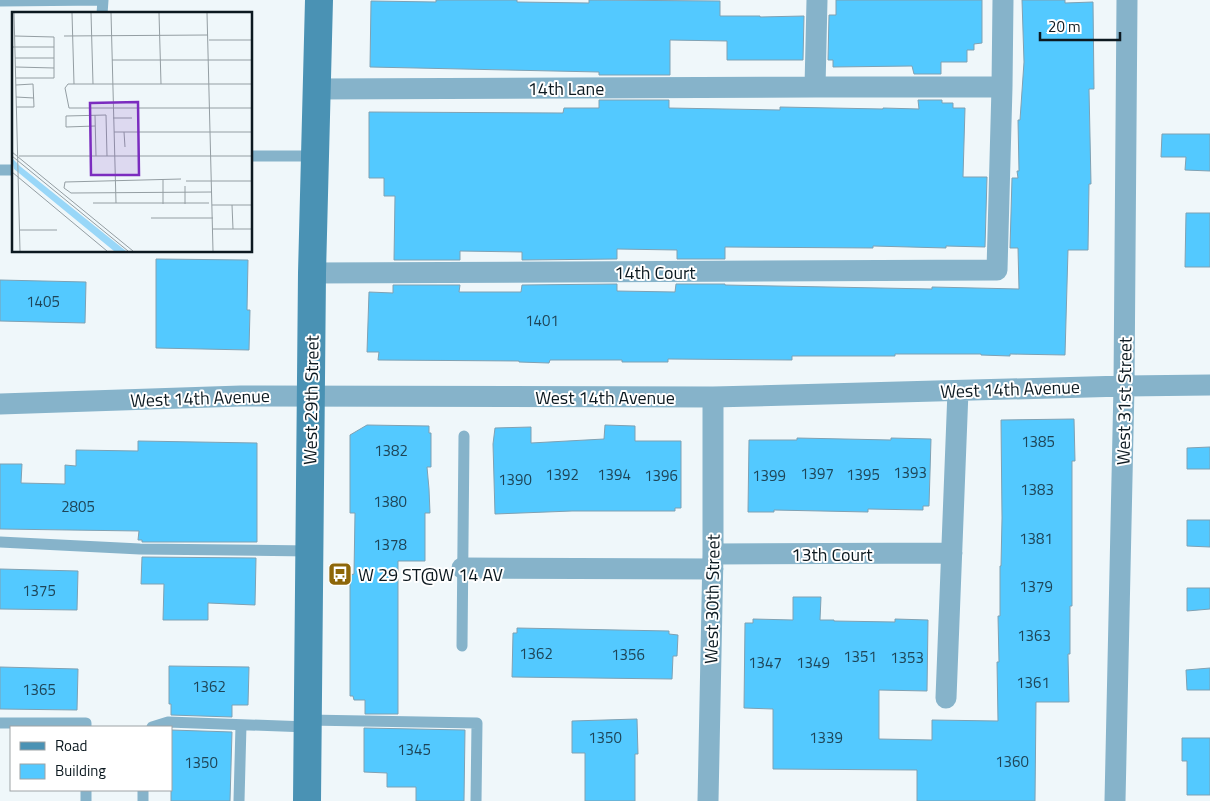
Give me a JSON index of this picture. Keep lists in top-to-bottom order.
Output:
{
  "streets": {
    "street": [
      "14th Lane",
      "14th Court",
      "West 14th Avenue",
      "West 29th Street",
      "West 31st Street",
      "13th Court",
      "West 30th Street"
    ]
  },
  "crossings": [
    ["14th Lane", "14th Court"],
    ["14th Lane", "West 29th Street"],
    ["14th Court", "West 29th Street"],
    ["West 14th Avenue", "West 29th Street"],
    ["West 14th Avenue", "West 31st Street"],
    ["West 14th Avenue", "West 30th Street"],
    ["13th Court", "West 30th Street"]
  ],
  "places": {
    "bus stop": ["W 29 ST@W 14 AV"]
  },
  "house_numbers": [
    "1405",
    "1401",
    "1385",
    "1382",
    "1393",
    "1397",
    "1392",
    "1394",
    "1395",
    "1396",
    "1399",
    "1390",
    "1383",
    "1380",
    "2805",
    "1381",
    "1378",
    "1379",
    "1375",
    "1363",
    "1362",
    "1356",
    "1351",
    "1353",
    "1347",
    "1349",
    "1361",
    "1362",
    "1365",
    "1350",
    "1339",
    "1345",
    "1360",
    "1350"
  ],
  "legend": ["Road", "Building"],
  "scale_bar": "20 m"
}
